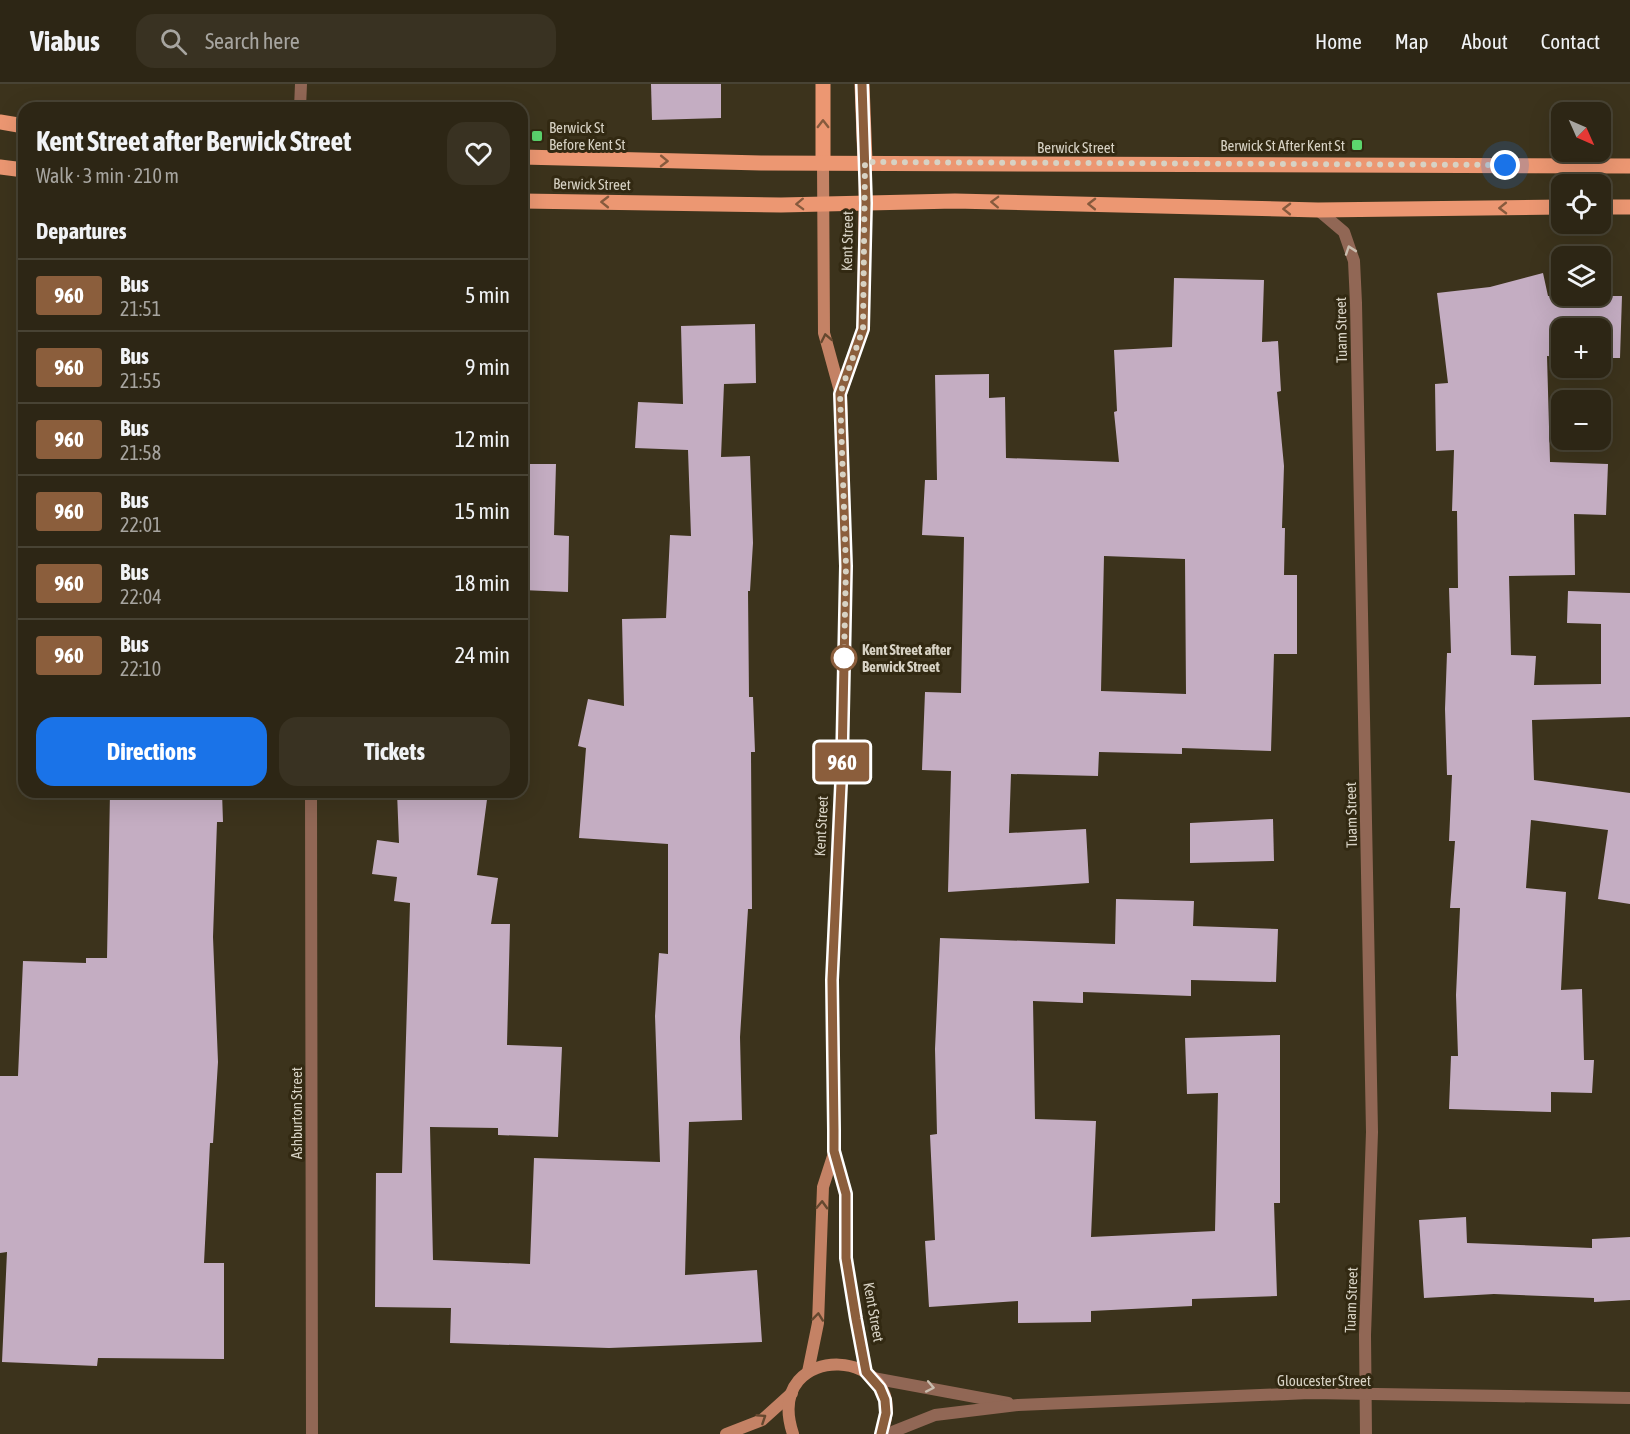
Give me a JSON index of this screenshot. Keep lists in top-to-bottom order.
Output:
{
  "streets": {
    "main road": ["Berwick Street", "Kent Street"],
    "street": ["Tuam Street", "Ashburton Street", "Gloucester Street"]
  },
  "crossings": [
    ["Berwick Street", "Kent Street"],
    ["Berwick Street", "Tuam Street"],
    ["Kent Street", "Gloucester Street"],
    ["Tuam Street", "Gloucester Street"]
  ],
  "one_way": ["Tuam Street"],
  "places": {
    "transit": ["Berwick St Before Kent St", "Berwick St After Kent St"],
    "other": ["Kent Street after Berwick Street"]
  },
  "lines": ["bus line 960"],
  "north": "bottom right",
  "page": {
    "header": "Viabus",
    "search": "Search here",
    "nav": [
      "Home",
      "Map",
      "About",
      "Contact"
    ],
    "on_map": "960",
    "map_buttons": ["+", "−"],
    "heading": [
      ["Kent Street after Berwick Street", "Walk · 3 min · 210 m"],
      "Departures"
    ],
    "list": [
      {
        "mark": "960",
        "name": "Bus",
        "note": "21:51",
        "value": "5 min"
      },
      {
        "mark": "960",
        "name": "Bus",
        "note": "21:55",
        "value": "9 min"
      },
      {
        "mark": "960",
        "name": "Bus",
        "note": "21:58",
        "value": "12 min"
      },
      {
        "mark": "960",
        "name": "Bus",
        "note": "22:01",
        "value": "15 min"
      },
      {
        "mark": "960",
        "name": "Bus",
        "note": "22:04",
        "value": "18 min"
      },
      {
        "mark": "960",
        "name": "Bus",
        "note": "22:10",
        "value": "24 min"
      }
    ],
    "buttons": ["Directions", "Tickets"]
  }
}
